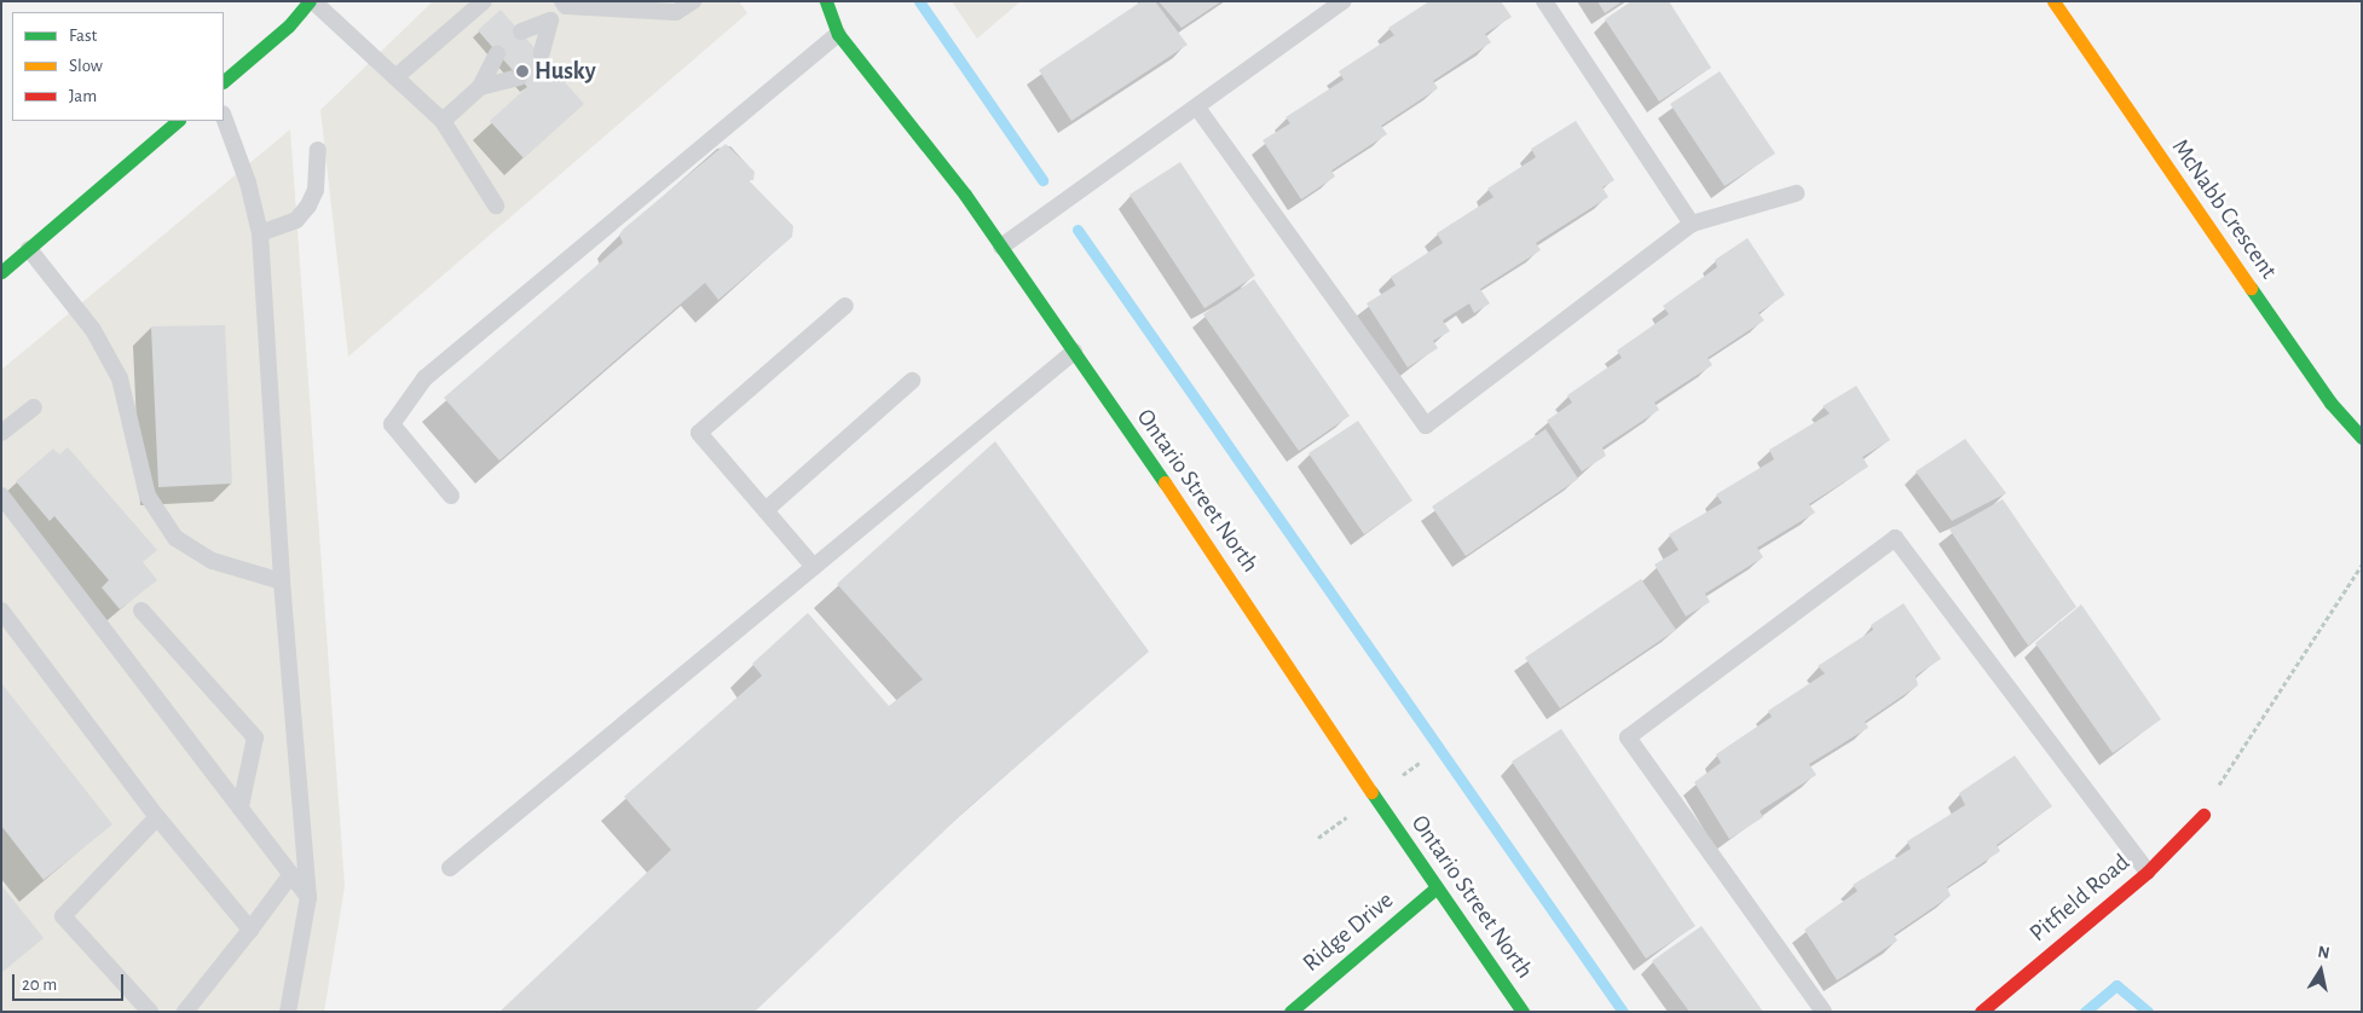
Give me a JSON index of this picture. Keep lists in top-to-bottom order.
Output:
{
  "streets": {
    "main road": [
      "McNabb Crescent",
      "Ontario Street North",
      "Pitfield Road",
      "Ridge Drive"
    ]
  },
  "crossings": [
    ["Ontario Street North", "Ridge Drive"]
  ],
  "places": ["Husky"],
  "legend": ["Fast", "Slow", "Jam"],
  "scale_bar": "20 m",
  "north": "top"
}
